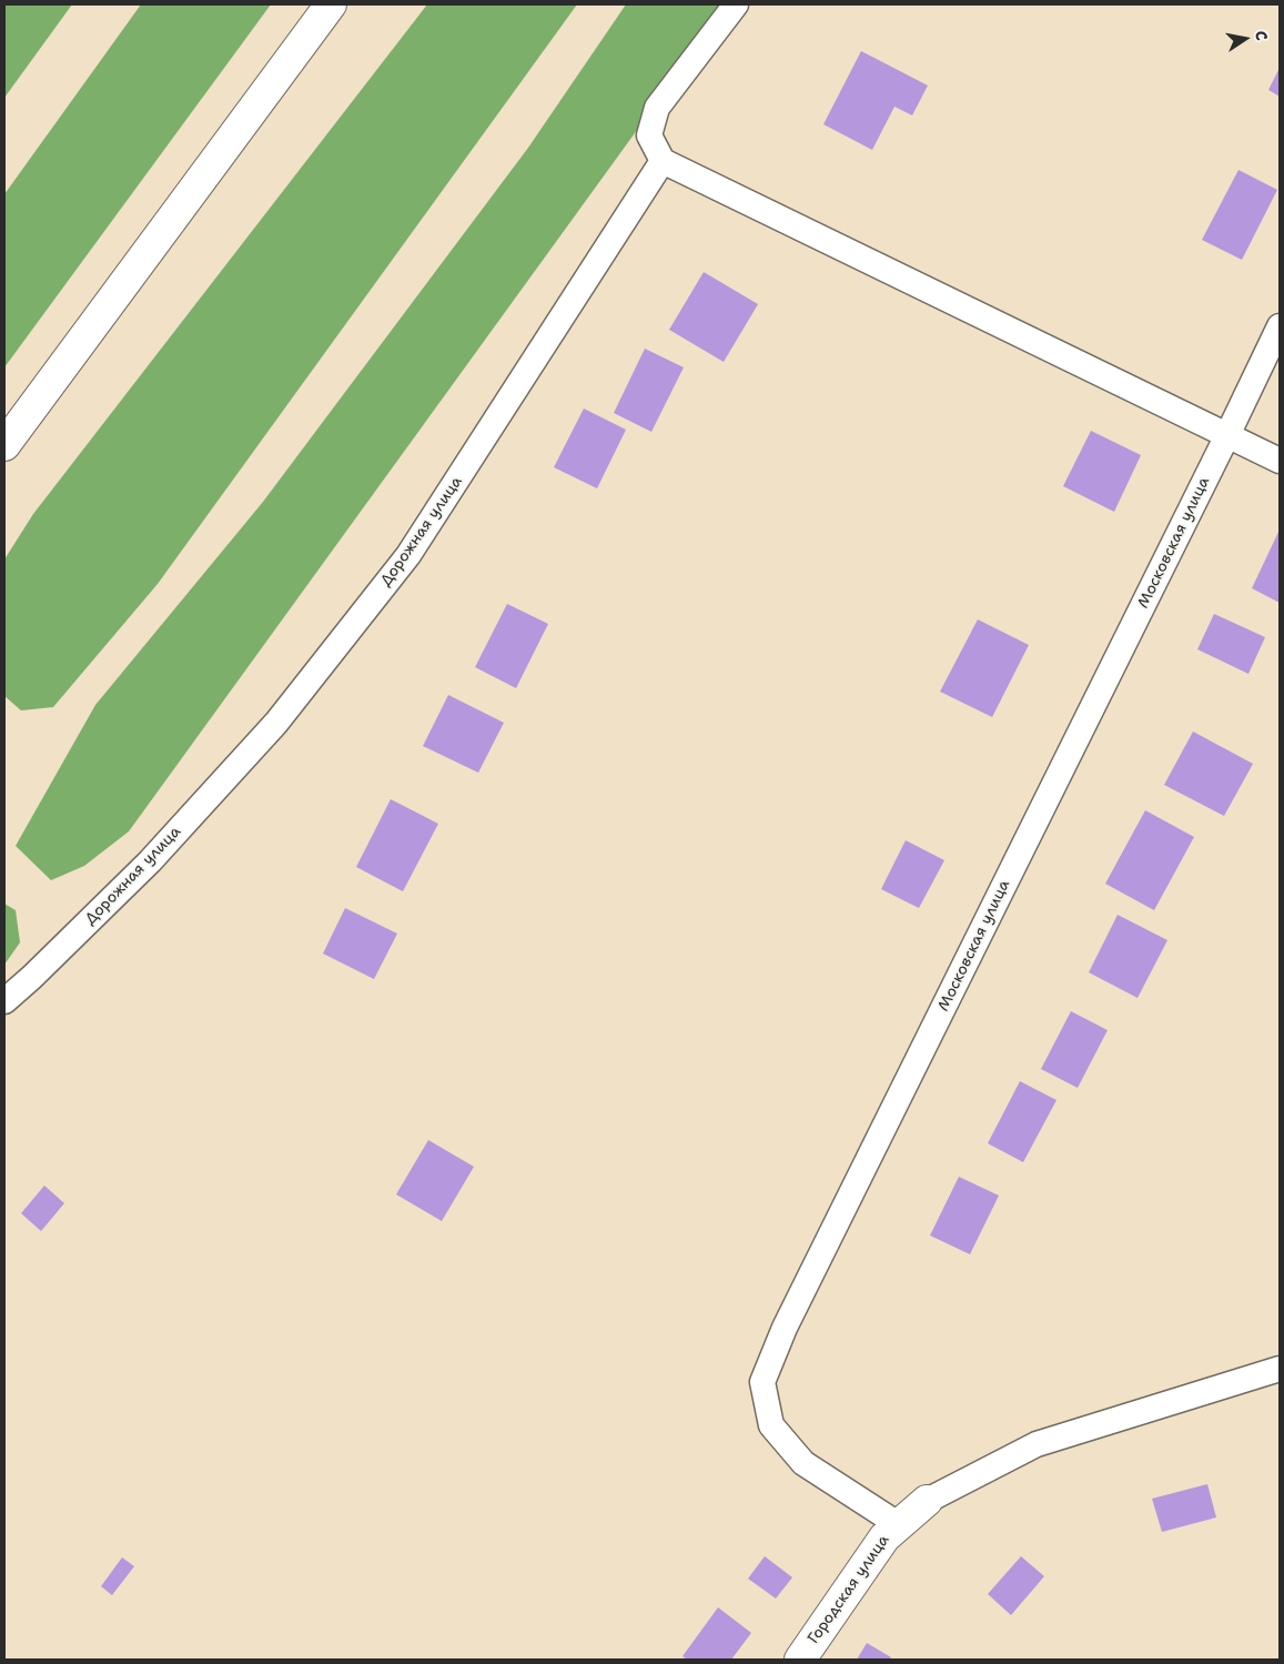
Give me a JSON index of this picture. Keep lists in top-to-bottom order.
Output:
{
  "streets": {
    "main road": ["Городская улица"],
    "street": ["Дорожная улица", "Московская улица"]
  },
  "crossings": [
    ["Московская улица", "Городская улица"]
  ],
  "north": "right"
}
